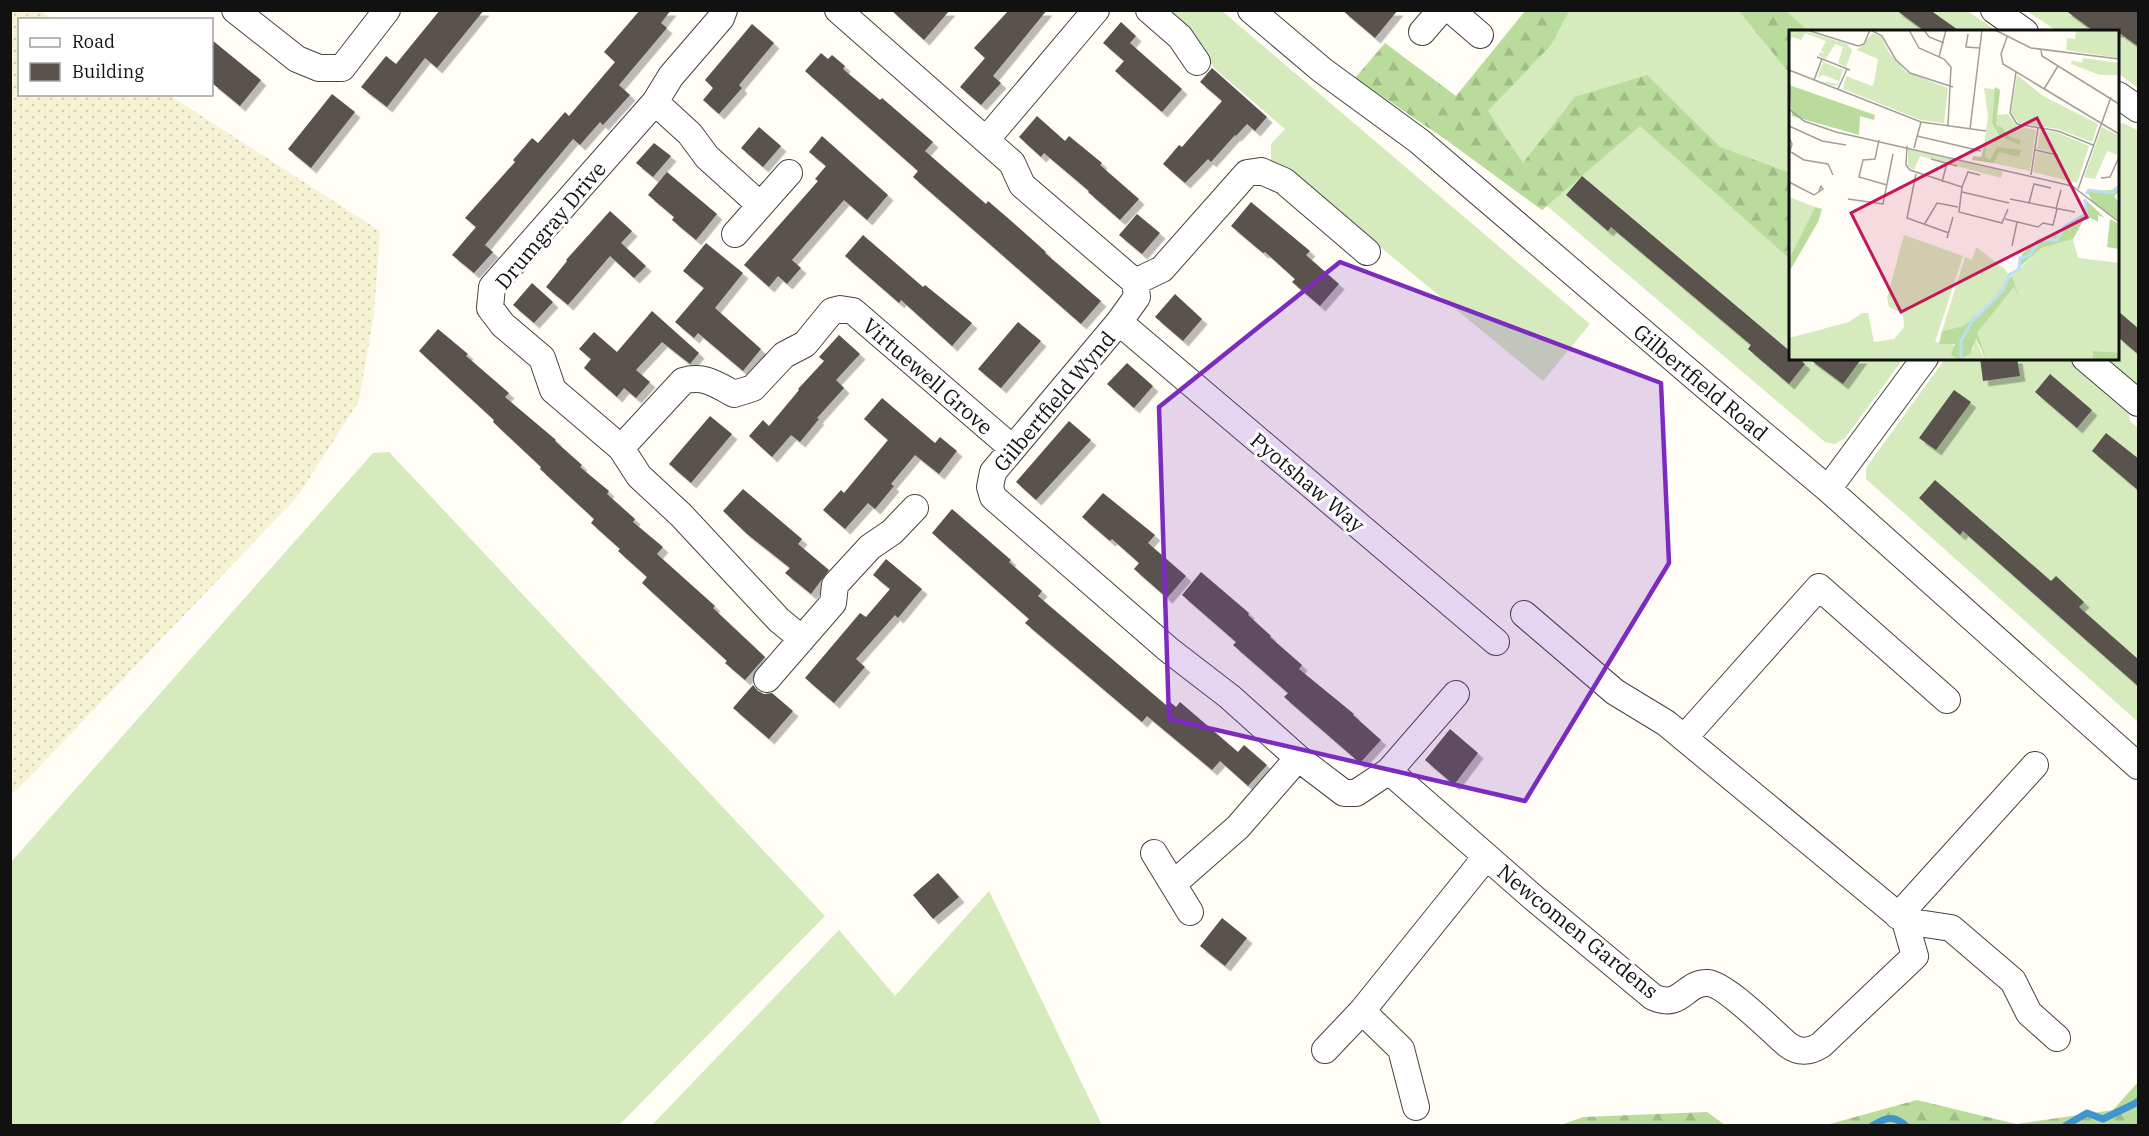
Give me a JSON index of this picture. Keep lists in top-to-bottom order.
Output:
{
  "streets": {
    "street": [
      "Drumgray Drive",
      "Virtuewell Grove",
      "Gilbertfield Road",
      "Gilbertfield Wynd",
      "Pyotshaw Way",
      "Newcomen Gardens"
    ]
  },
  "crossings": [
    ["Drumgray Drive", "Virtuewell Grove"],
    ["Virtuewell Grove", "Gilbertfield Wynd"],
    ["Gilbertfield Wynd", "Pyotshaw Way"],
    ["Gilbertfield Wynd", "Newcomen Gardens"]
  ],
  "legend": ["Road", "Building"]
}
